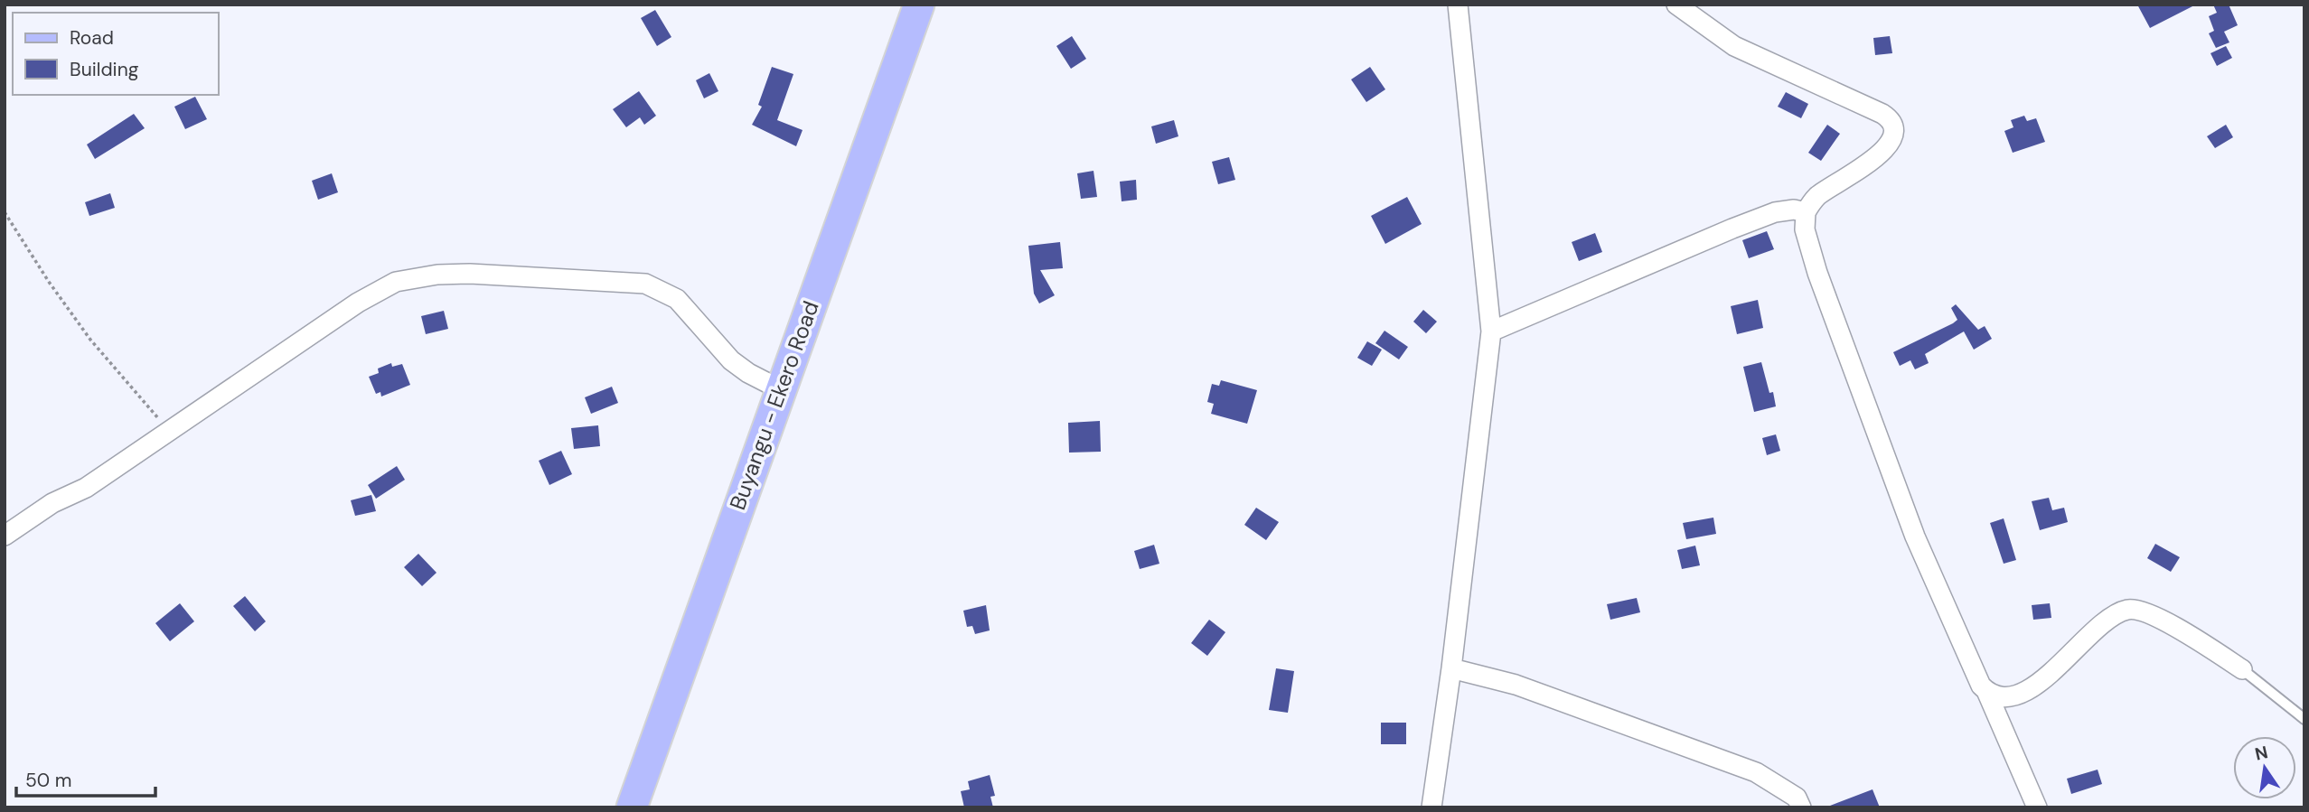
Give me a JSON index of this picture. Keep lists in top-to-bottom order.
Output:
{
  "streets": {
    "main road": ["Buyangu - Ekero Road"]
  },
  "legend": ["Road", "Building"],
  "scale_bar": "50 m",
  "north": "top"
}
